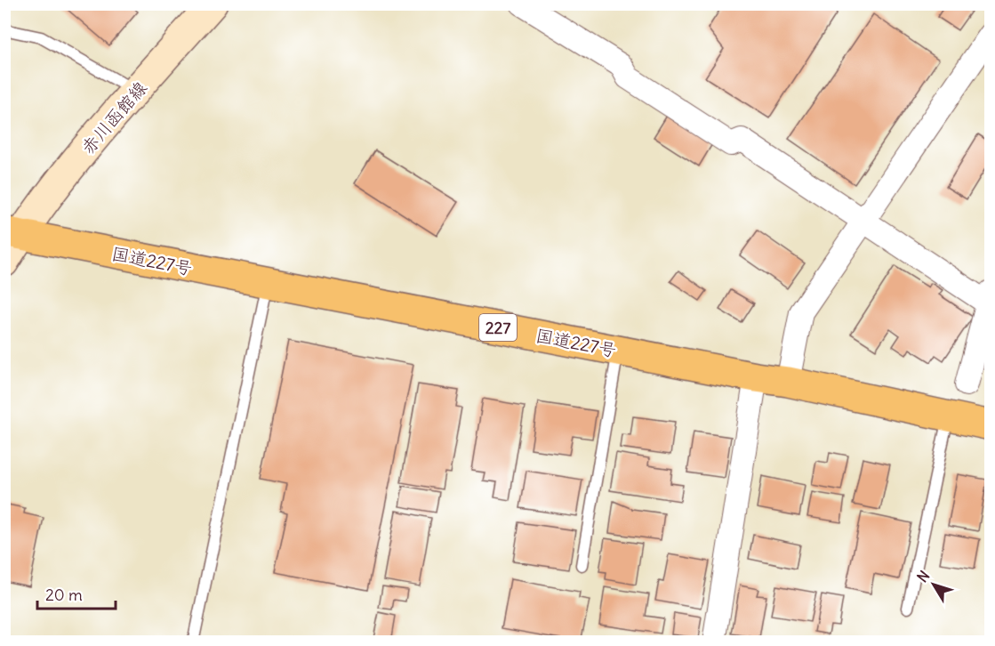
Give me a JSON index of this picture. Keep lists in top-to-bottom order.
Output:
{
  "streets": {
    "highway": ["国道227号", "227"],
    "main road": ["赤川函館線"]
  },
  "crossings": [
    ["赤川函館線", "国道227号"]
  ],
  "scale_bar": "20 m",
  "north": "top left"
}
